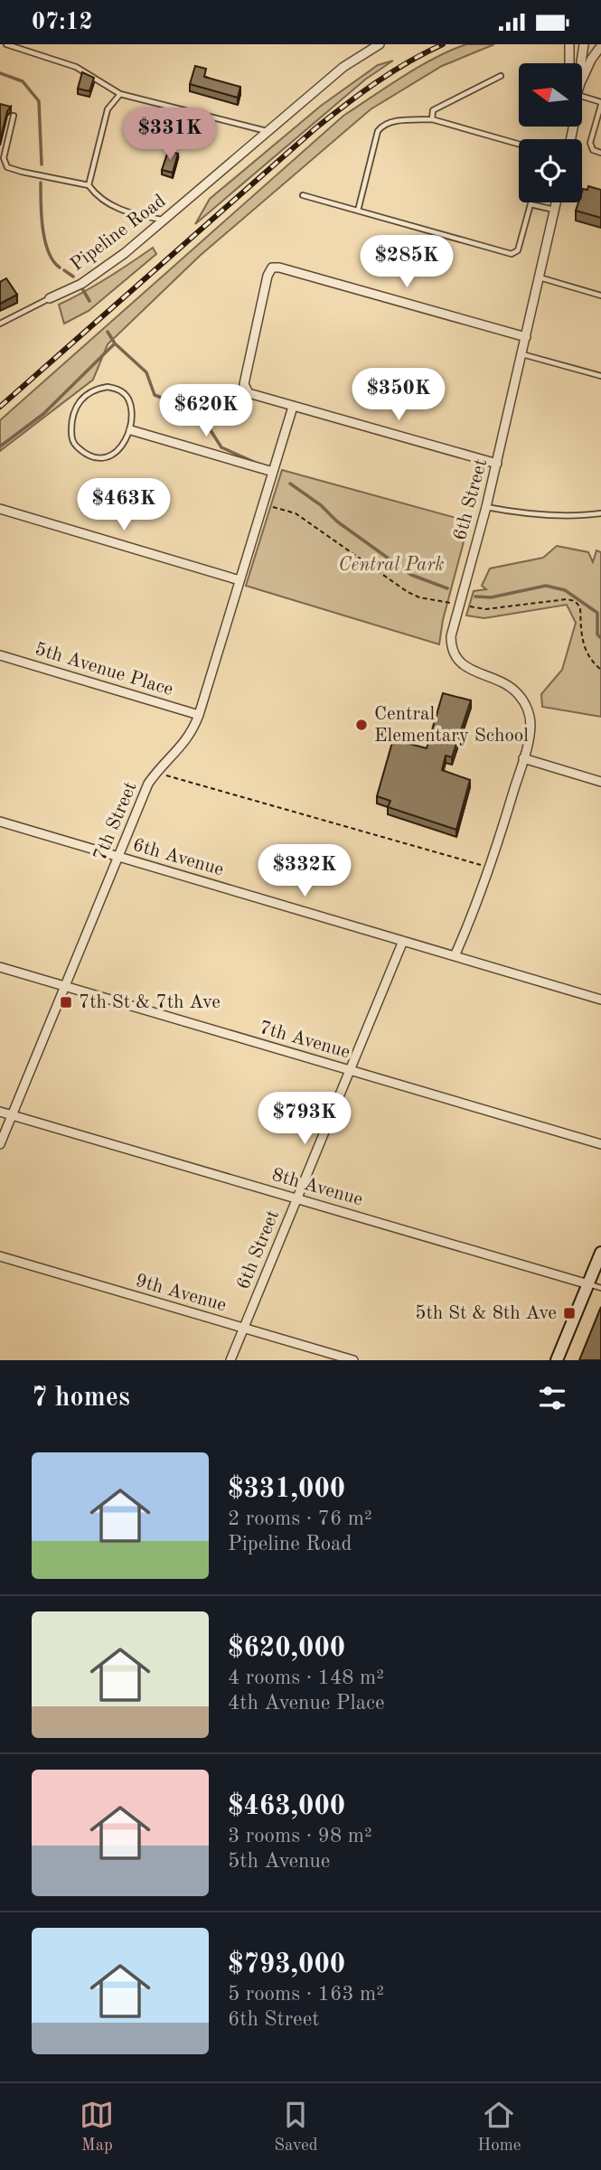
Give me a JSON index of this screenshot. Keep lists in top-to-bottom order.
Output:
{
  "streets": {
    "street": [
      "Pipeline Road",
      "6th Street",
      "5th Avenue Place",
      "7th Street",
      "6th Avenue",
      "7th Avenue",
      "8th Avenue",
      "9th Avenue"
    ]
  },
  "crossings": [
    ["6th Street", "6th Avenue"],
    ["6th Street", "7th Avenue"],
    ["6th Street", "8th Avenue"],
    ["6th Street", "9th Avenue"],
    ["5th Avenue Place", "7th Street"],
    ["7th Street", "6th Avenue"],
    ["7th Street", "7th Avenue"],
    ["7th Street", "8th Avenue"]
  ],
  "parks": ["Central Park"],
  "places": {
    "other": ["Central Elementary School"],
    "transit": ["7th St & 7th Ave", "5th St & 8th Ave"]
  },
  "north": "left",
  "page": {
    "status": "07:12",
    "price": [
      "$331K",
      "$285K",
      "$350K",
      "$620K",
      "$463K",
      "$332K",
      "$793K"
    ],
    "heading": "7 homes",
    "list": [
      {
        "name": "$331,000",
        "note": "2 rooms · 76 m² · Pipeline Road"
      },
      {
        "name": "$620,000",
        "note": "4 rooms · 148 m² · 4th Avenue Place"
      },
      {
        "name": "$463,000",
        "note": "3 rooms · 98 m² · 5th Avenue"
      },
      {
        "name": "$793,000",
        "note": "5 rooms · 163 m² · 6th Street"
      }
    ],
    "tabs": ["Map", "Saved", "Home"]
  }
}
